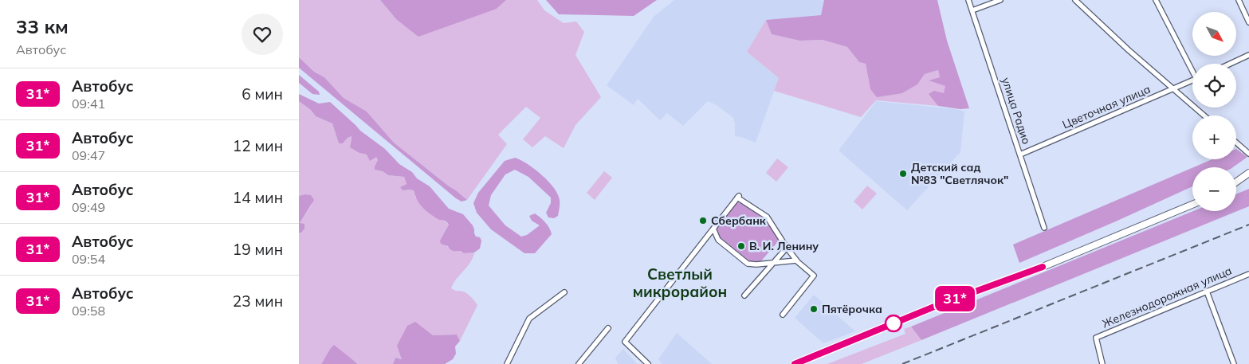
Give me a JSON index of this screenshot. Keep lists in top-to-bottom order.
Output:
{
  "streets": {
    "street": ["Цветочная улица", "улица Радио", "Железнодорожная улица"]
  },
  "crossings": [
    ["Цветочная улица", "улица Радио"]
  ],
  "districts": ["Светлый микрорайон"],
  "places": [
    "Детский сад №83 \"Светлячок\"",
    "Сбербанк",
    "В. И. Ленину",
    "Пятёрочка"
  ],
  "lines": ["bus line 31*"],
  "north": "bottom right",
  "page": {
    "heading": ["33 км", "Автобус"],
    "on_map": "31*",
    "map_buttons": ["+", "−"],
    "list": [
      {
        "mark": "31*",
        "name": "Автобус",
        "note": "09:41",
        "value": "6 мин"
      },
      {
        "mark": "31*",
        "name": "Автобус",
        "note": "09:47",
        "value": "12 мин"
      },
      {
        "mark": "31*",
        "name": "Автобус",
        "note": "09:49",
        "value": "14 мин"
      },
      {
        "mark": "31*",
        "name": "Автобус",
        "note": "09:54",
        "value": "19 мин"
      },
      {
        "mark": "31*",
        "name": "Автобус",
        "note": "09:58",
        "value": "23 мин"
      }
    ]
  }
}
